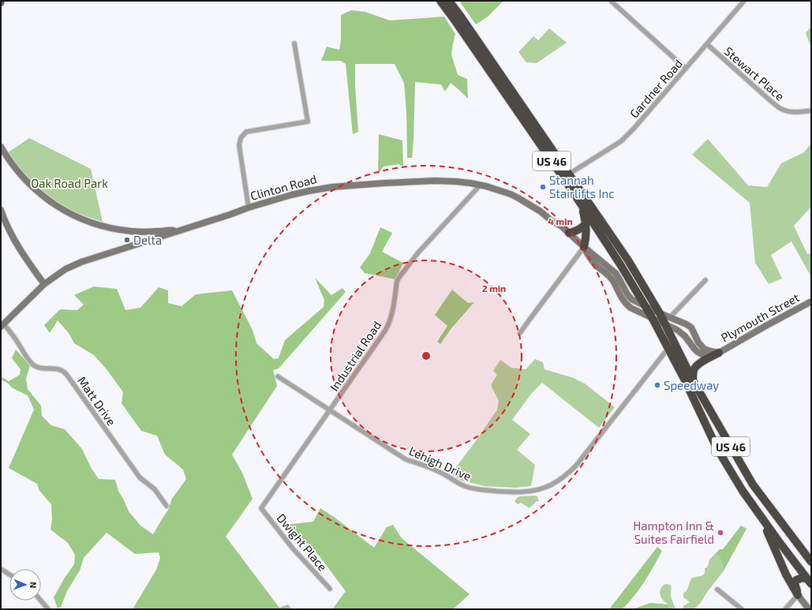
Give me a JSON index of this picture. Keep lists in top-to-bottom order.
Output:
{
  "streets": {
    "highway": ["US 46"],
    "street": [
      "Stewart Place",
      "Gardner Road",
      "Clinton Road",
      "Plymouth Street",
      "Industrial Road",
      "Matt Drive",
      "Lehigh Drive",
      "Dwight Place"
    ]
  },
  "crossings": [
    ["Stewart Place", "Gardner Road"],
    ["Gardner Road", "US 46"],
    ["US 46", "Plymouth Street"],
    ["US 46", "Lehigh Drive"],
    ["Clinton Road", "Plymouth Street"],
    ["Clinton Road", "Industrial Road"],
    ["Clinton Road", "Matt Drive"],
    ["Industrial Road", "Lehigh Drive"],
    ["Industrial Road", "Dwight Place"]
  ],
  "parks": ["Oak Road Park"],
  "places": [
    "Stannah Stairlifts Inc",
    "Delta",
    "Speedway",
    "Hampton Inn & Suites Fairfield"
  ],
  "north": "right",
  "rings": ["4 min", "2 min"]
}
